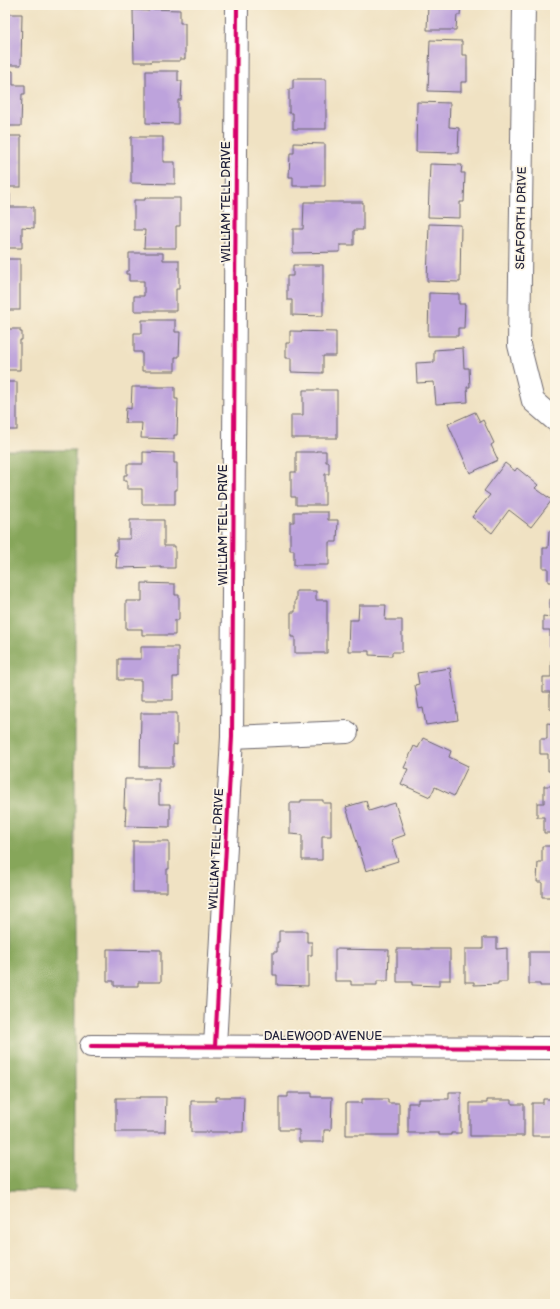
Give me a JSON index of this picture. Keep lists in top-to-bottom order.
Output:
{
  "streets": {
    "street": ["WILLIAM TELL DRIVE", "SEAFORTH DRIVE", "DALEWOOD AVENUE"]
  },
  "crossings": [
    ["WILLIAM TELL DRIVE", "DALEWOOD AVENUE"]
  ]
}
